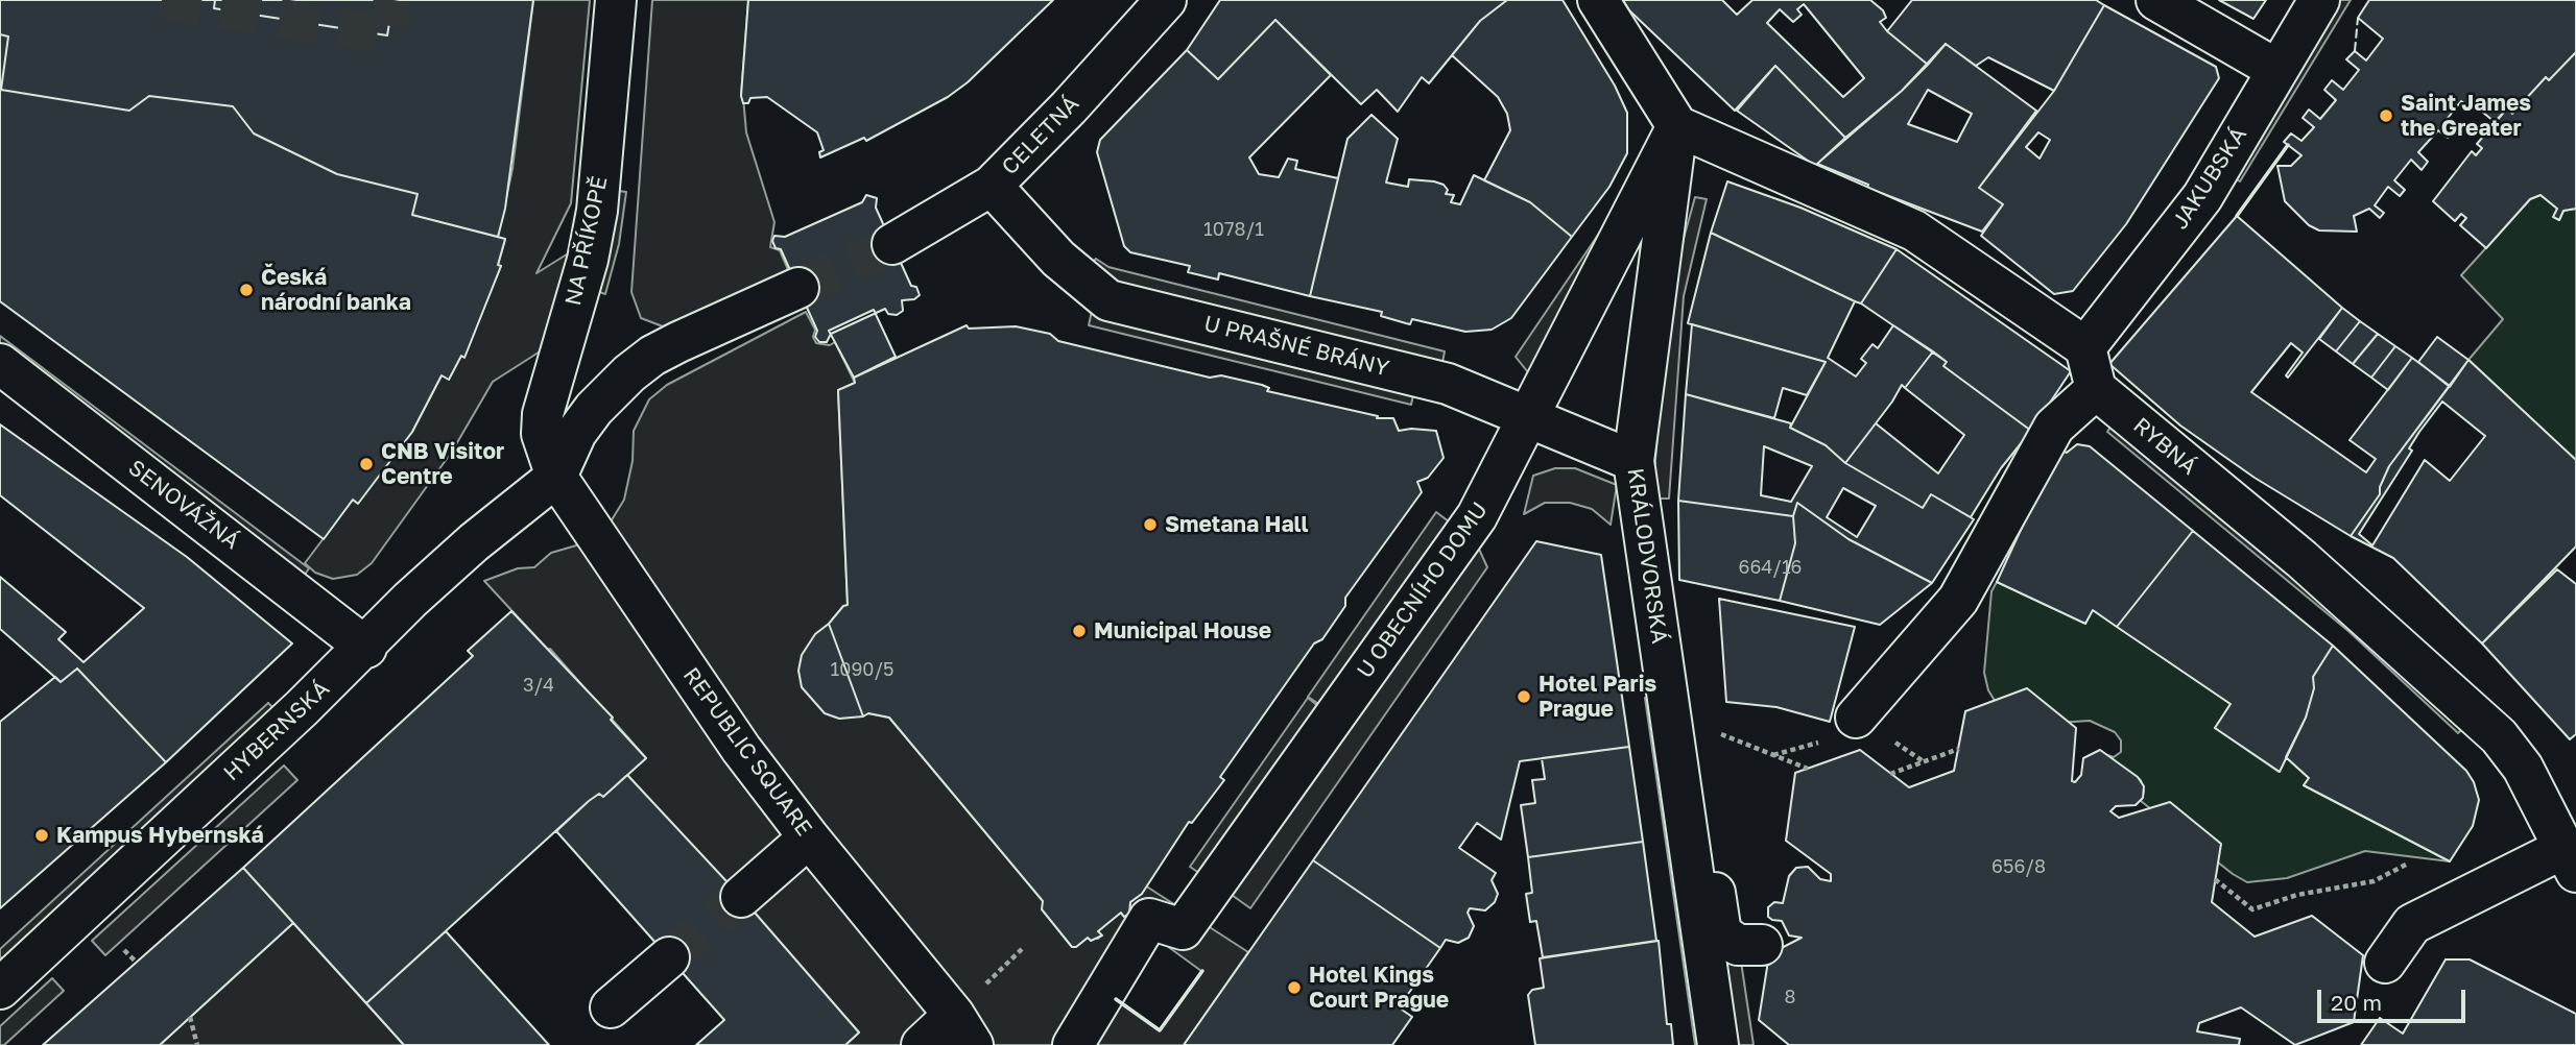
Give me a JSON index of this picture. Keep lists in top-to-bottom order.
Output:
{
  "streets": {
    "street": [
      "CELETNÁ",
      "JAKUBSKÁ",
      "NA PŘÍKOPĚ",
      "U PRAŠNÉ BRÁNY",
      "RYBNÁ",
      "SENOVÁŽNÁ",
      "KRÁLODVORSKÁ",
      "U OBECNÍHO DOMU",
      "HYBERNSKÁ",
      "REPUBLIC SQUARE"
    ]
  },
  "crossings": [
    ["CELETNÁ", "U PRAŠNÉ BRÁNY"],
    ["NA PŘÍKOPĚ", "HYBERNSKÁ"],
    ["NA PŘÍKOPĚ", "REPUBLIC SQUARE"],
    ["U PRAŠNÉ BRÁNY", "KRÁLODVORSKÁ"],
    ["U PRAŠNÉ BRÁNY", "U OBECNÍHO DOMU"],
    ["SENOVÁŽNÁ", "HYBERNSKÁ"],
    ["KRÁLODVORSKÁ", "U OBECNÍHO DOMU"],
    ["HYBERNSKÁ", "REPUBLIC SQUARE"]
  ],
  "places": [
    "Saint James the Greater",
    "Česká národní banka",
    "CNB Visitor Centre",
    "Smetana Hall",
    "Municipal House",
    "Hotel Paris Prague",
    "Kampus Hybernská",
    "Hotel Kings Court Prague"
  ],
  "house_numbers": [
    "1078/1",
    "664/16",
    "1090/5",
    "3/4",
    "656/8",
    "8"
  ],
  "scale_bar": "20 m"
}
